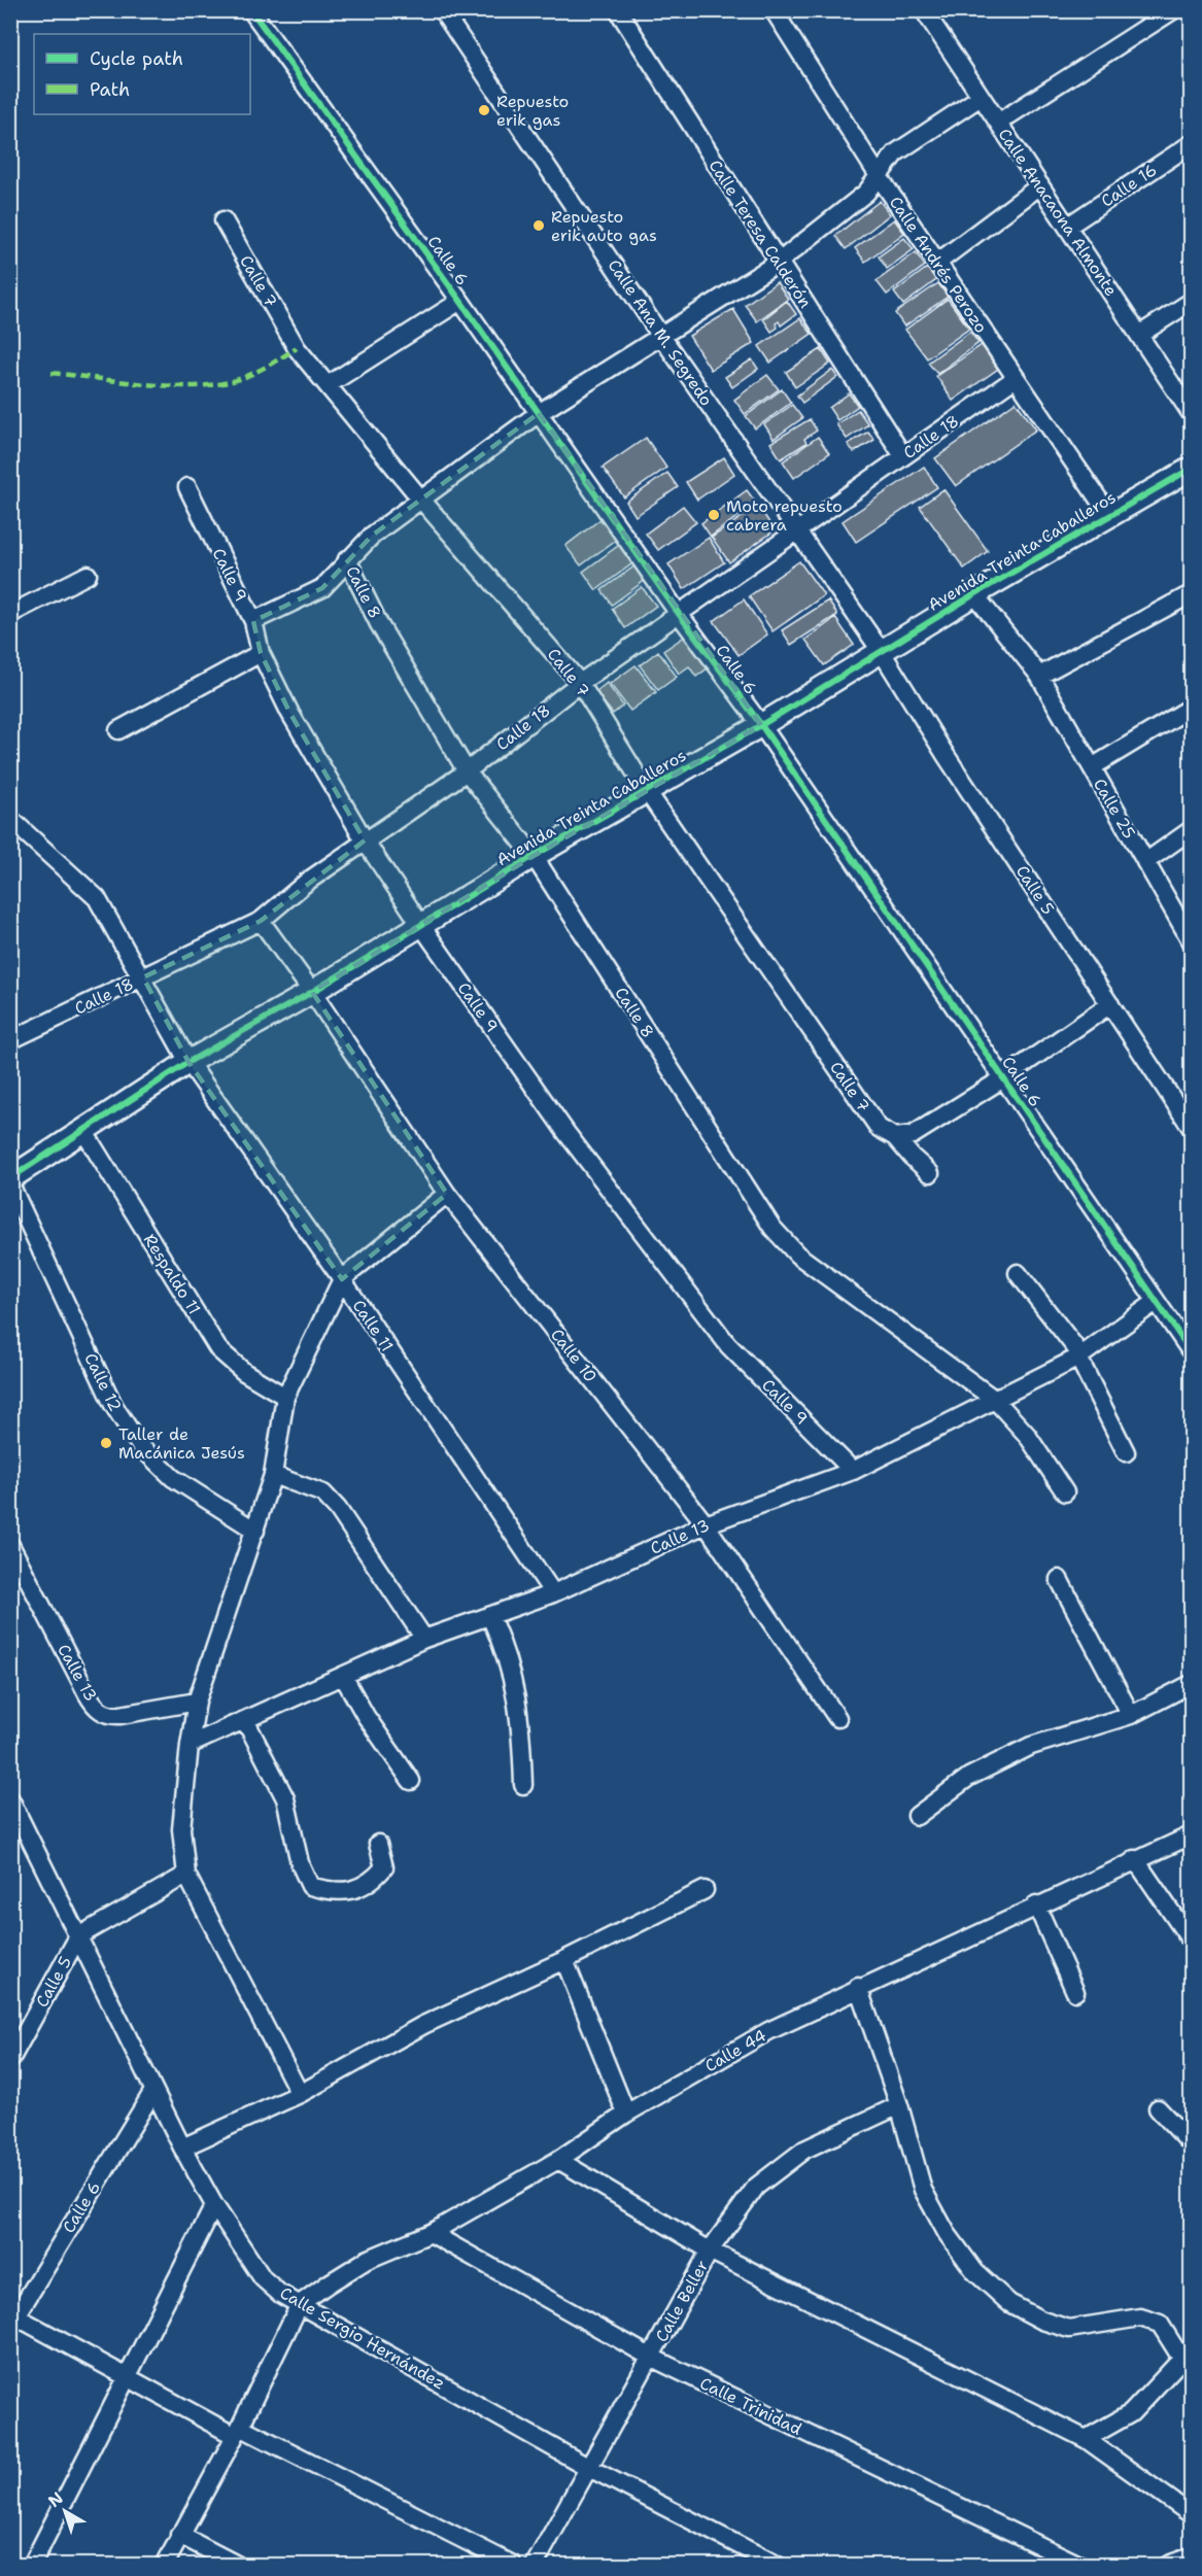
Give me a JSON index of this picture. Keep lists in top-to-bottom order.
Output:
{
  "streets": {
    "street": [
      "Calle 16",
      "Calle Anacaona Almonte",
      "Calle Teresa Calderón",
      "Calle 6",
      "Calle Andrés Perozo",
      "Calle 7",
      "Calle Ana M. Segredo",
      "Calle 18",
      "Avenida Treinta Caballeros",
      "Calle 9",
      "Calle 8",
      "Calle 25",
      "Calle 5",
      "Respaldo 11",
      "Calle 11",
      "Calle 10",
      "Calle 12",
      "Calle 13",
      "Calle 44",
      "Calle Beller",
      "Calle Sergio Hernández",
      "Calle Trinidad"
    ]
  },
  "crossings": [
    ["Calle 16", "Calle Anacaona Almonte"],
    ["Calle Teresa Calderón", "Calle 18"],
    ["Calle 6", "Calle 18"],
    ["Calle 6", "Avenida Treinta Caballeros"],
    ["Calle 6", "Calle 13"],
    ["Calle 6", "Calle Sergio Hernández"],
    ["Calle Andrés Perozo", "Calle 18"],
    ["Calle Andrés Perozo", "Avenida Treinta Caballeros"],
    ["Calle 7", "Calle 18"],
    ["Calle 7", "Avenida Treinta Caballeros"],
    ["Calle Ana M. Segredo", "Calle 18"],
    ["Calle Ana M. Segredo", "Avenida Treinta Caballeros"],
    ["Calle Ana M. Segredo", "Calle 5"],
    ["Calle 18", "Calle 9"],
    ["Calle 18", "Calle 8"],
    ["Calle 18", "Calle 11"],
    ["Calle 18", "Calle 10"],
    ["Avenida Treinta Caballeros", "Calle 9"],
    ["Avenida Treinta Caballeros", "Calle 8"],
    ["Avenida Treinta Caballeros", "Calle 25"],
    ["Avenida Treinta Caballeros", "Calle 5"],
    ["Avenida Treinta Caballeros", "Respaldo 11"],
    ["Avenida Treinta Caballeros", "Calle 11"],
    ["Avenida Treinta Caballeros", "Calle 10"],
    ["Calle 9", "Calle 13"],
    ["Calle 8", "Calle 13"],
    ["Calle 5", "Calle Sergio Hernández"],
    ["Calle 11", "Calle 13"],
    ["Calle 10", "Calle 13"],
    ["Calle 44", "Calle Sergio Hernández"],
    ["Calle 44", "Calle Trinidad"],
    ["Calle Beller", "Calle Sergio Hernández"],
    ["Calle Beller", "Calle Trinidad"]
  ],
  "places": [
    "Repuesto erik gas",
    "Repuesto erik auto gas",
    "Moto repuesto cabrera",
    "Taller de Macánica Jesús"
  ],
  "legend": ["Cycle path", "Path"],
  "north": "top left"
}
